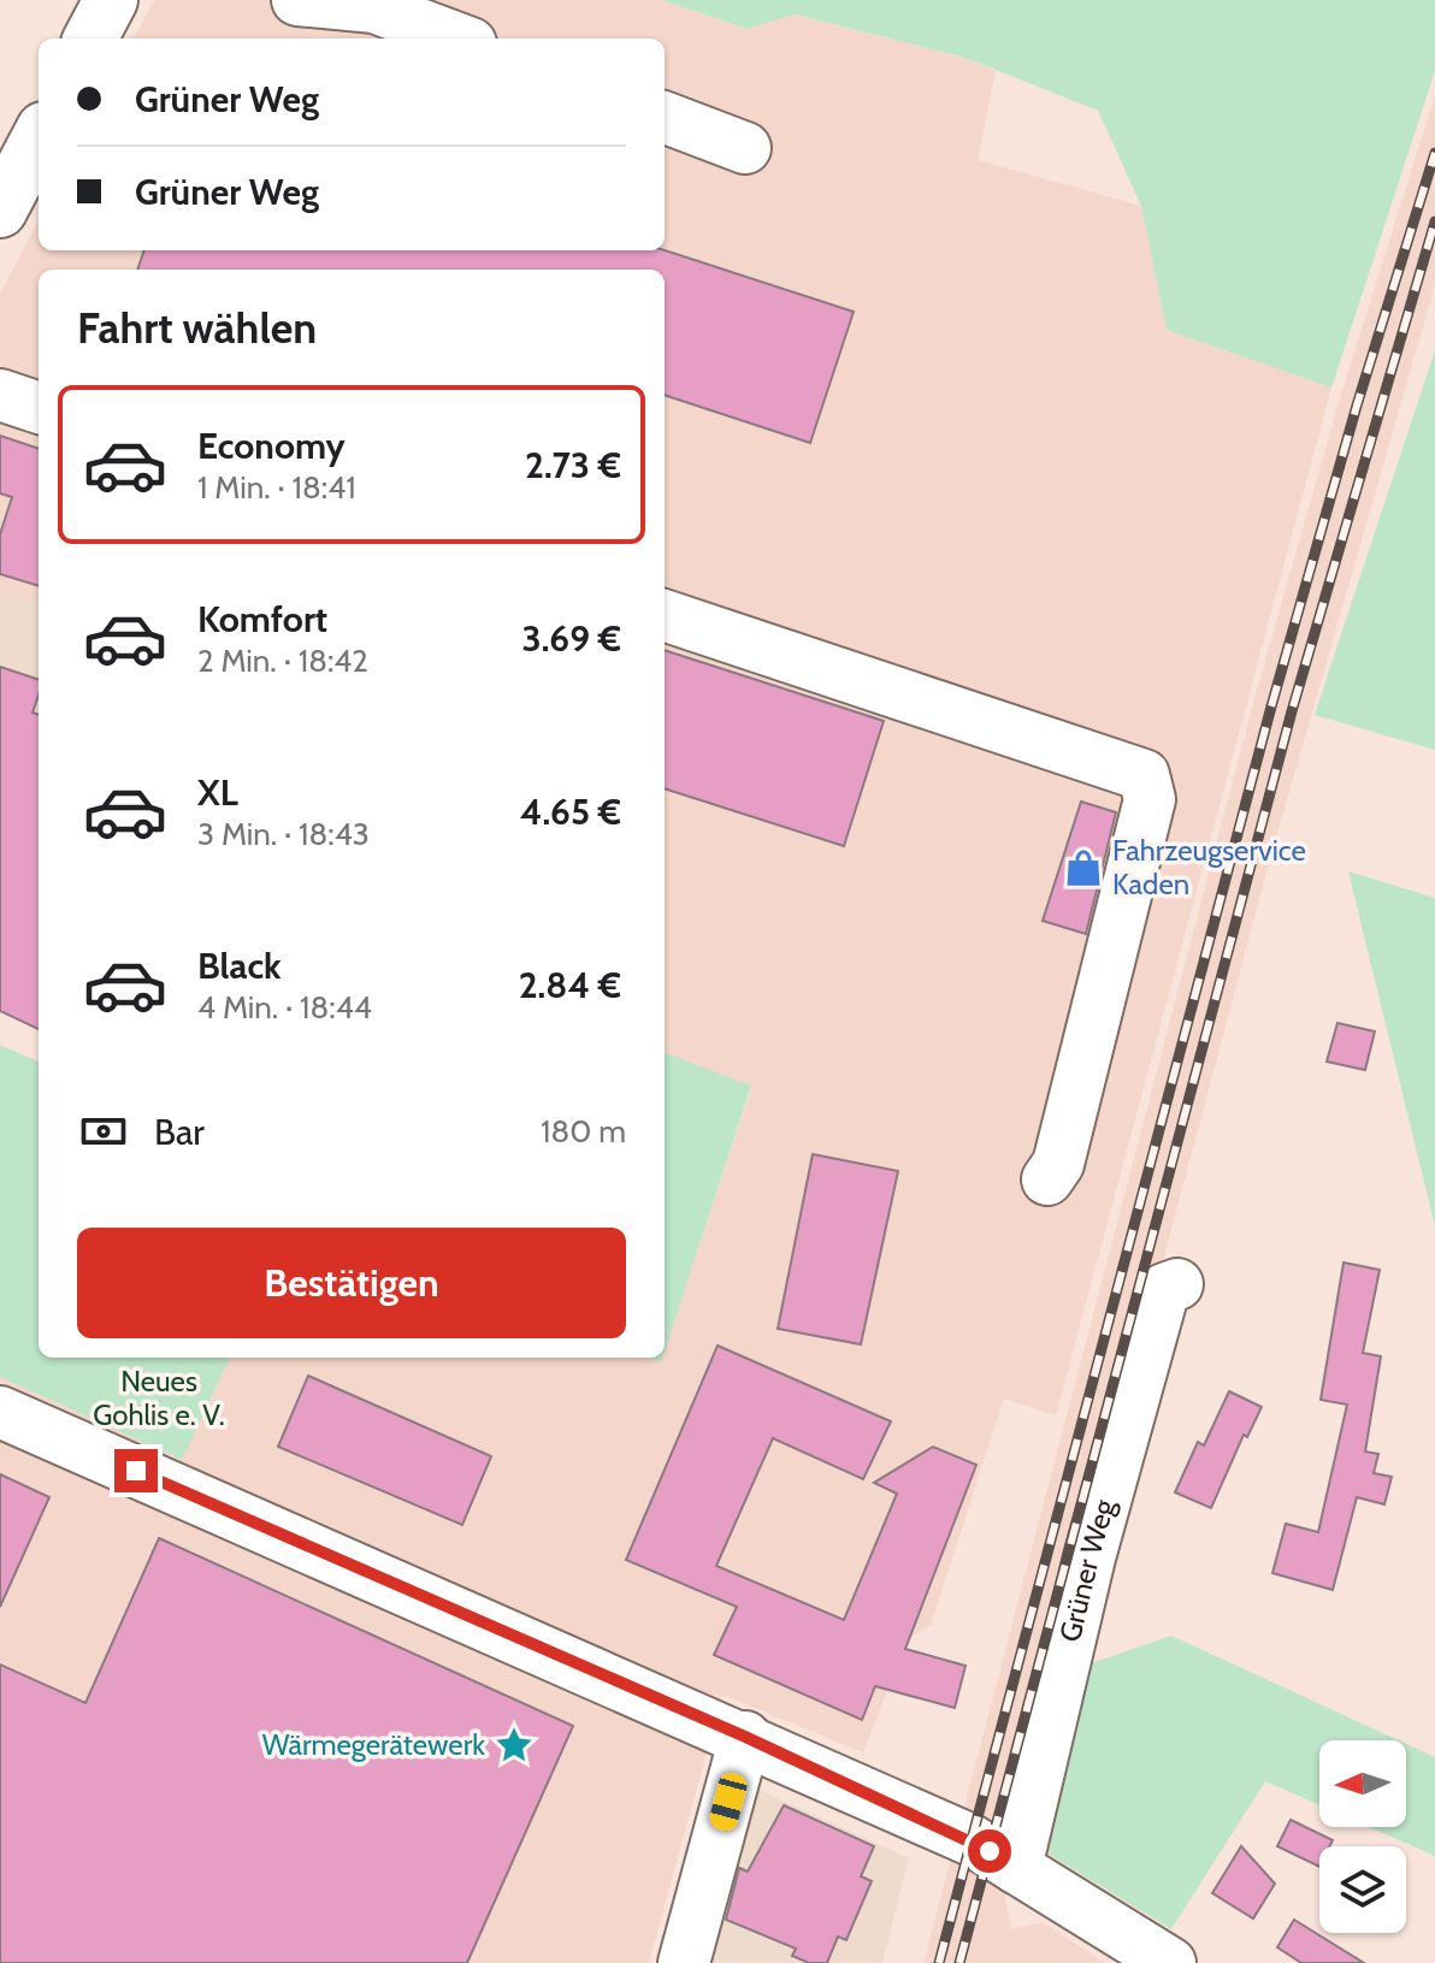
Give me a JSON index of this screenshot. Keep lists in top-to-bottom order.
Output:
{
  "streets": {
    "street": ["Grüner Weg"]
  },
  "parks": ["Neues Gohlis e. V."],
  "places": {
    "shop": ["Fahrzeugservice Kaden"],
    "place": ["Wärmegerätewerk"]
  },
  "north": "left",
  "page": {
    "banner": ["Grüner Weg", "Grüner Weg"],
    "heading": "Fahrt wählen",
    "list": [
      {
        "name": "Economy",
        "note": "1 Min. · 18:41",
        "value": "2.73 €"
      },
      {
        "name": "Komfort",
        "note": "2 Min. · 18:42",
        "value": "3.69 €"
      },
      {
        "name": "XL",
        "note": "3 Min. · 18:43",
        "value": "4.65 €"
      },
      {
        "name": "Black",
        "note": "4 Min. · 18:44",
        "value": "2.84 €"
      }
    ],
    "pay": ["Bar", "180 m"],
    "buttons": "Bestätigen"
  }
}
